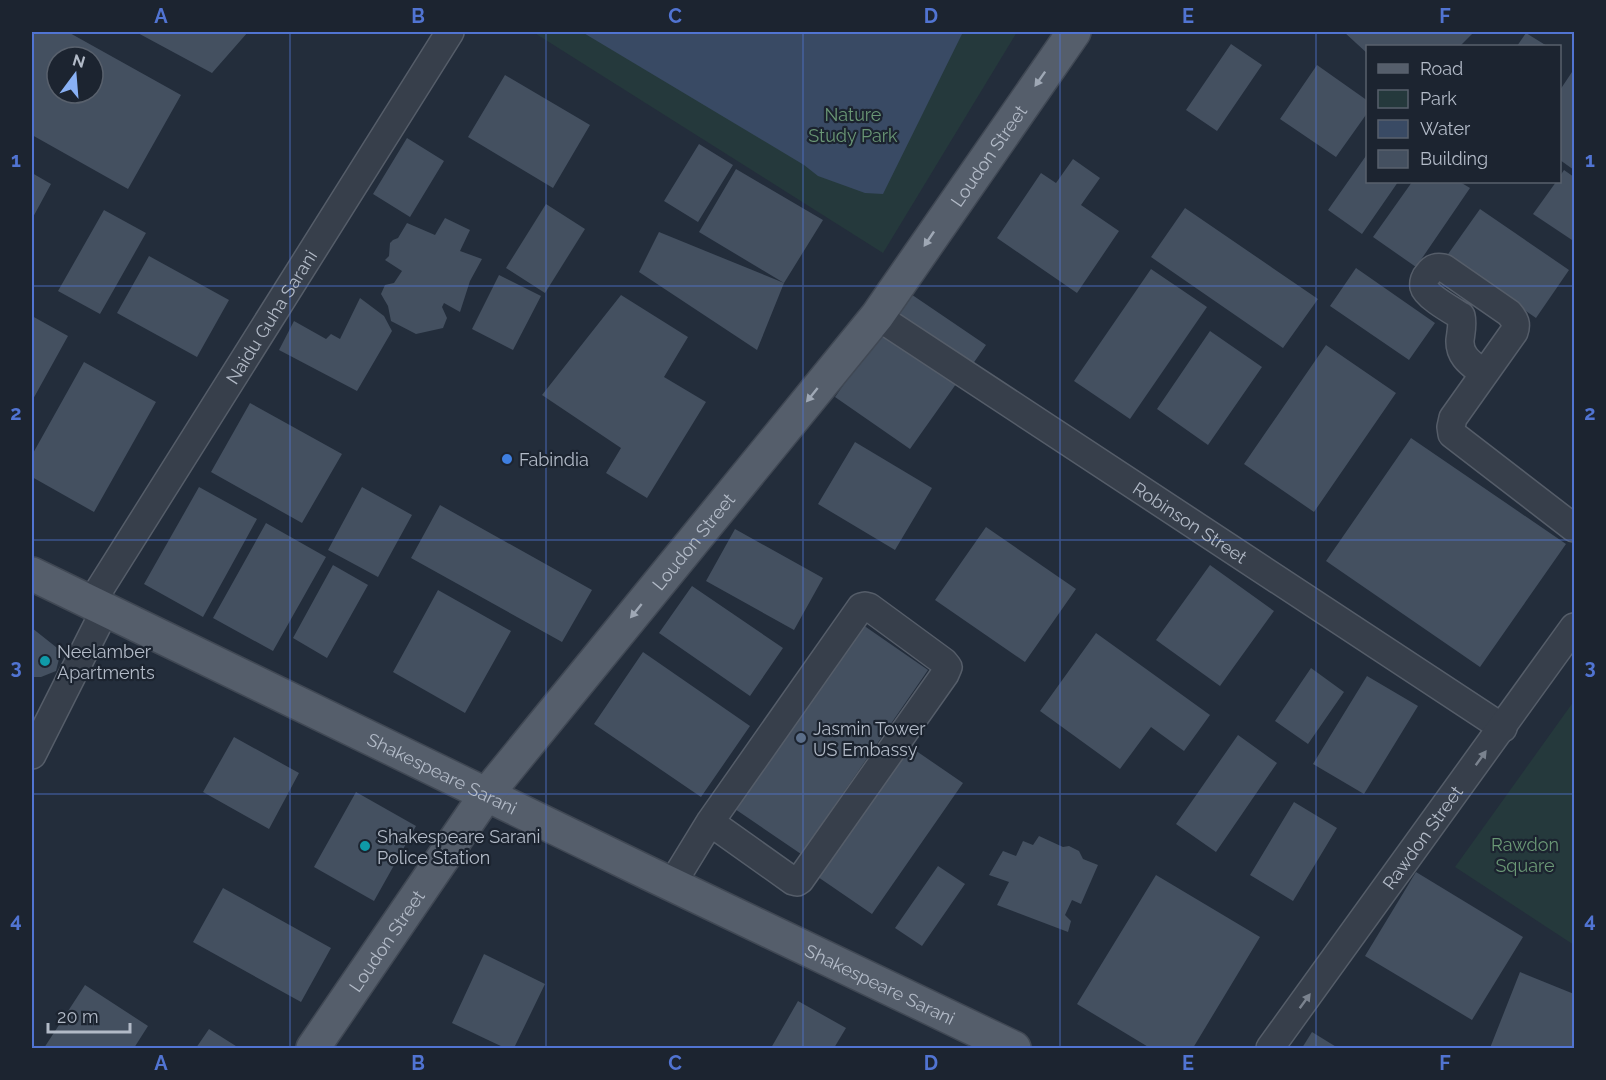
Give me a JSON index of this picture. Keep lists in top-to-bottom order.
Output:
{
  "streets": {
    "main road": ["Loudon Street", "Shakespeare Sarani"],
    "street": ["Naidu Guha Sarani", "Robinson Street", "Rawdon Street"]
  },
  "crossings": [
    ["Loudon Street", "Robinson Street"],
    ["Loudon Street", "Shakespeare Sarani"],
    ["Naidu Guha Sarani", "Shakespeare Sarani"],
    ["Robinson Street", "Rawdon Street"]
  ],
  "one_way": ["Loudon Street", "Rawdon Street"],
  "parks": ["Nature Study Park", "Rawdon Square"],
  "places": [
    "Fabindia",
    "Neelamber Apartments",
    "Jasmin Tower US Embassy",
    "Shakespeare Sarani Police Station"
  ],
  "legend": [
    "Road",
    "Park",
    "Water",
    "Building"
  ],
  "scale_bar": "20 m",
  "north": "top",
  "grid": {
    "columns": [
      "A",
      "B",
      "C",
      "D",
      "E",
      "F"
    ],
    "rows": [
      "1",
      "2",
      "3",
      "4"
    ]
  }
}
